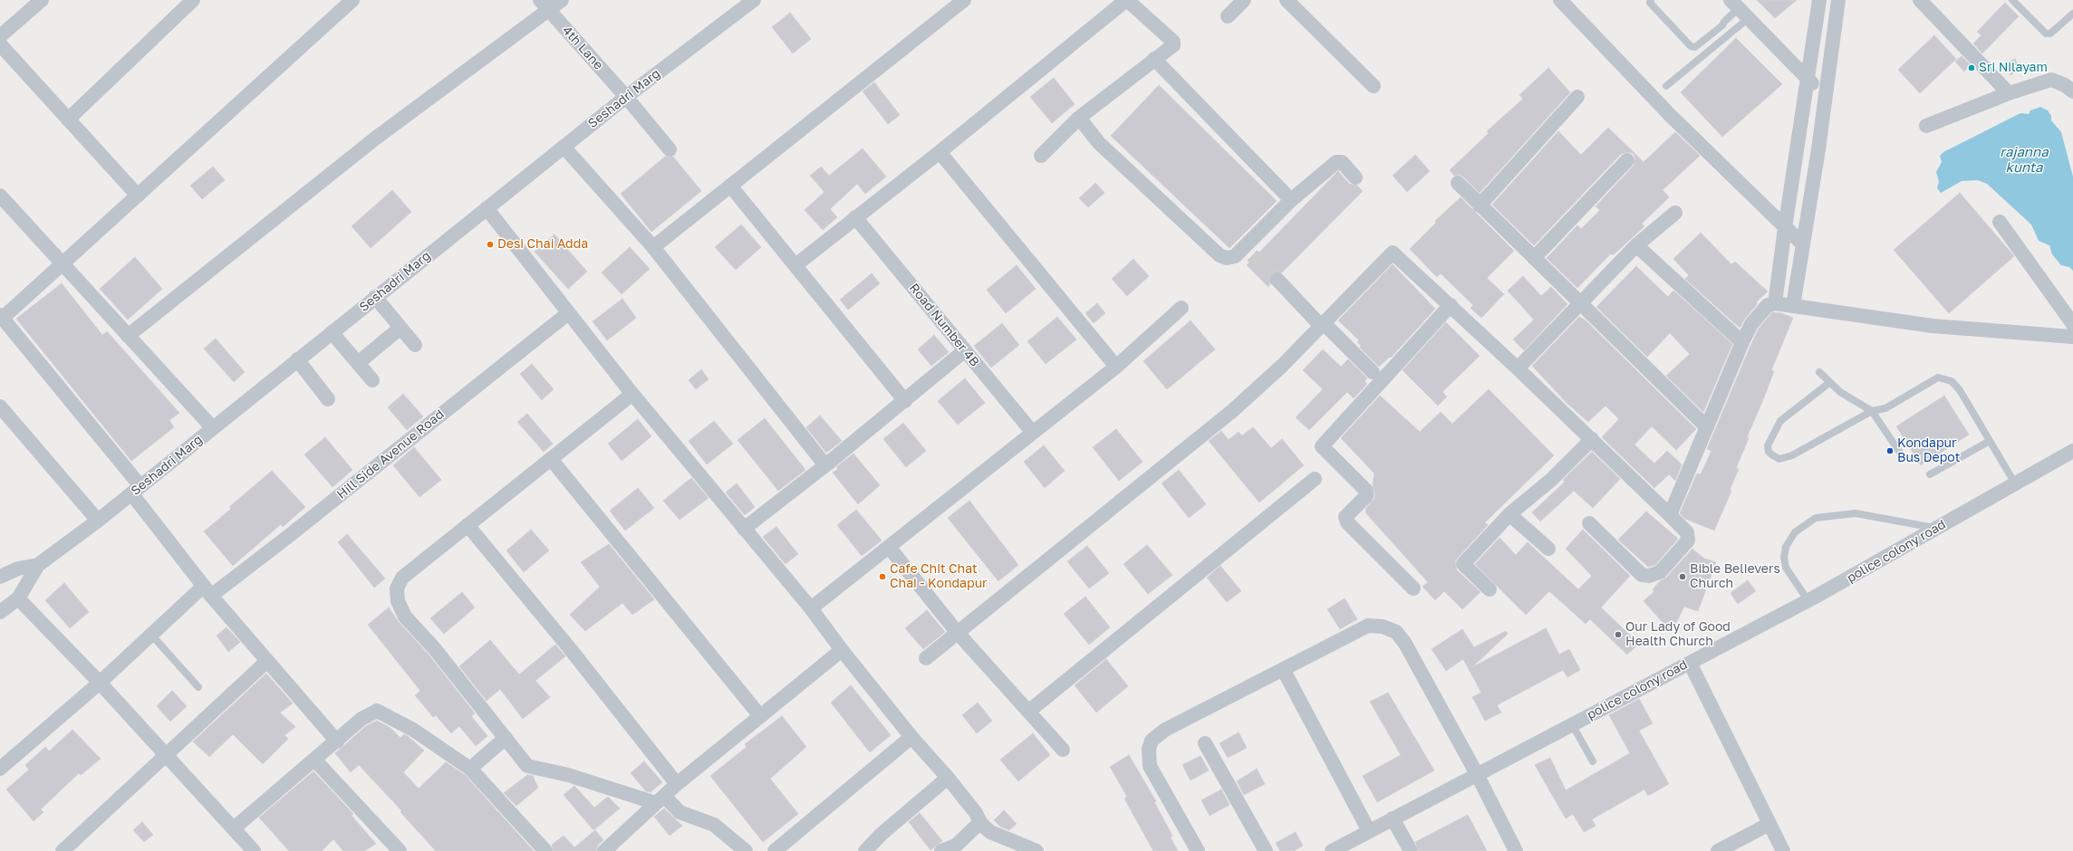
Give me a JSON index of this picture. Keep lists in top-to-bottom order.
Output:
{
  "streets": {
    "street": [
      "4th Lane",
      "Seshadri Marg",
      "Road Number 4B",
      "Hill Side Avenue Road",
      "police colony road"
    ]
  },
  "crossings": [
    ["4th Lane", "Seshadri Marg"]
  ],
  "water": ["rajanna kunta"],
  "places": [
    "Sri Nilayam",
    "Desi Chai Adda",
    "Kondapur Bus Depot",
    "Cafe Chit Chat Chai - Kondapur",
    "Bible Believers Church",
    "Our Lady of Good Health Church"
  ]
}
